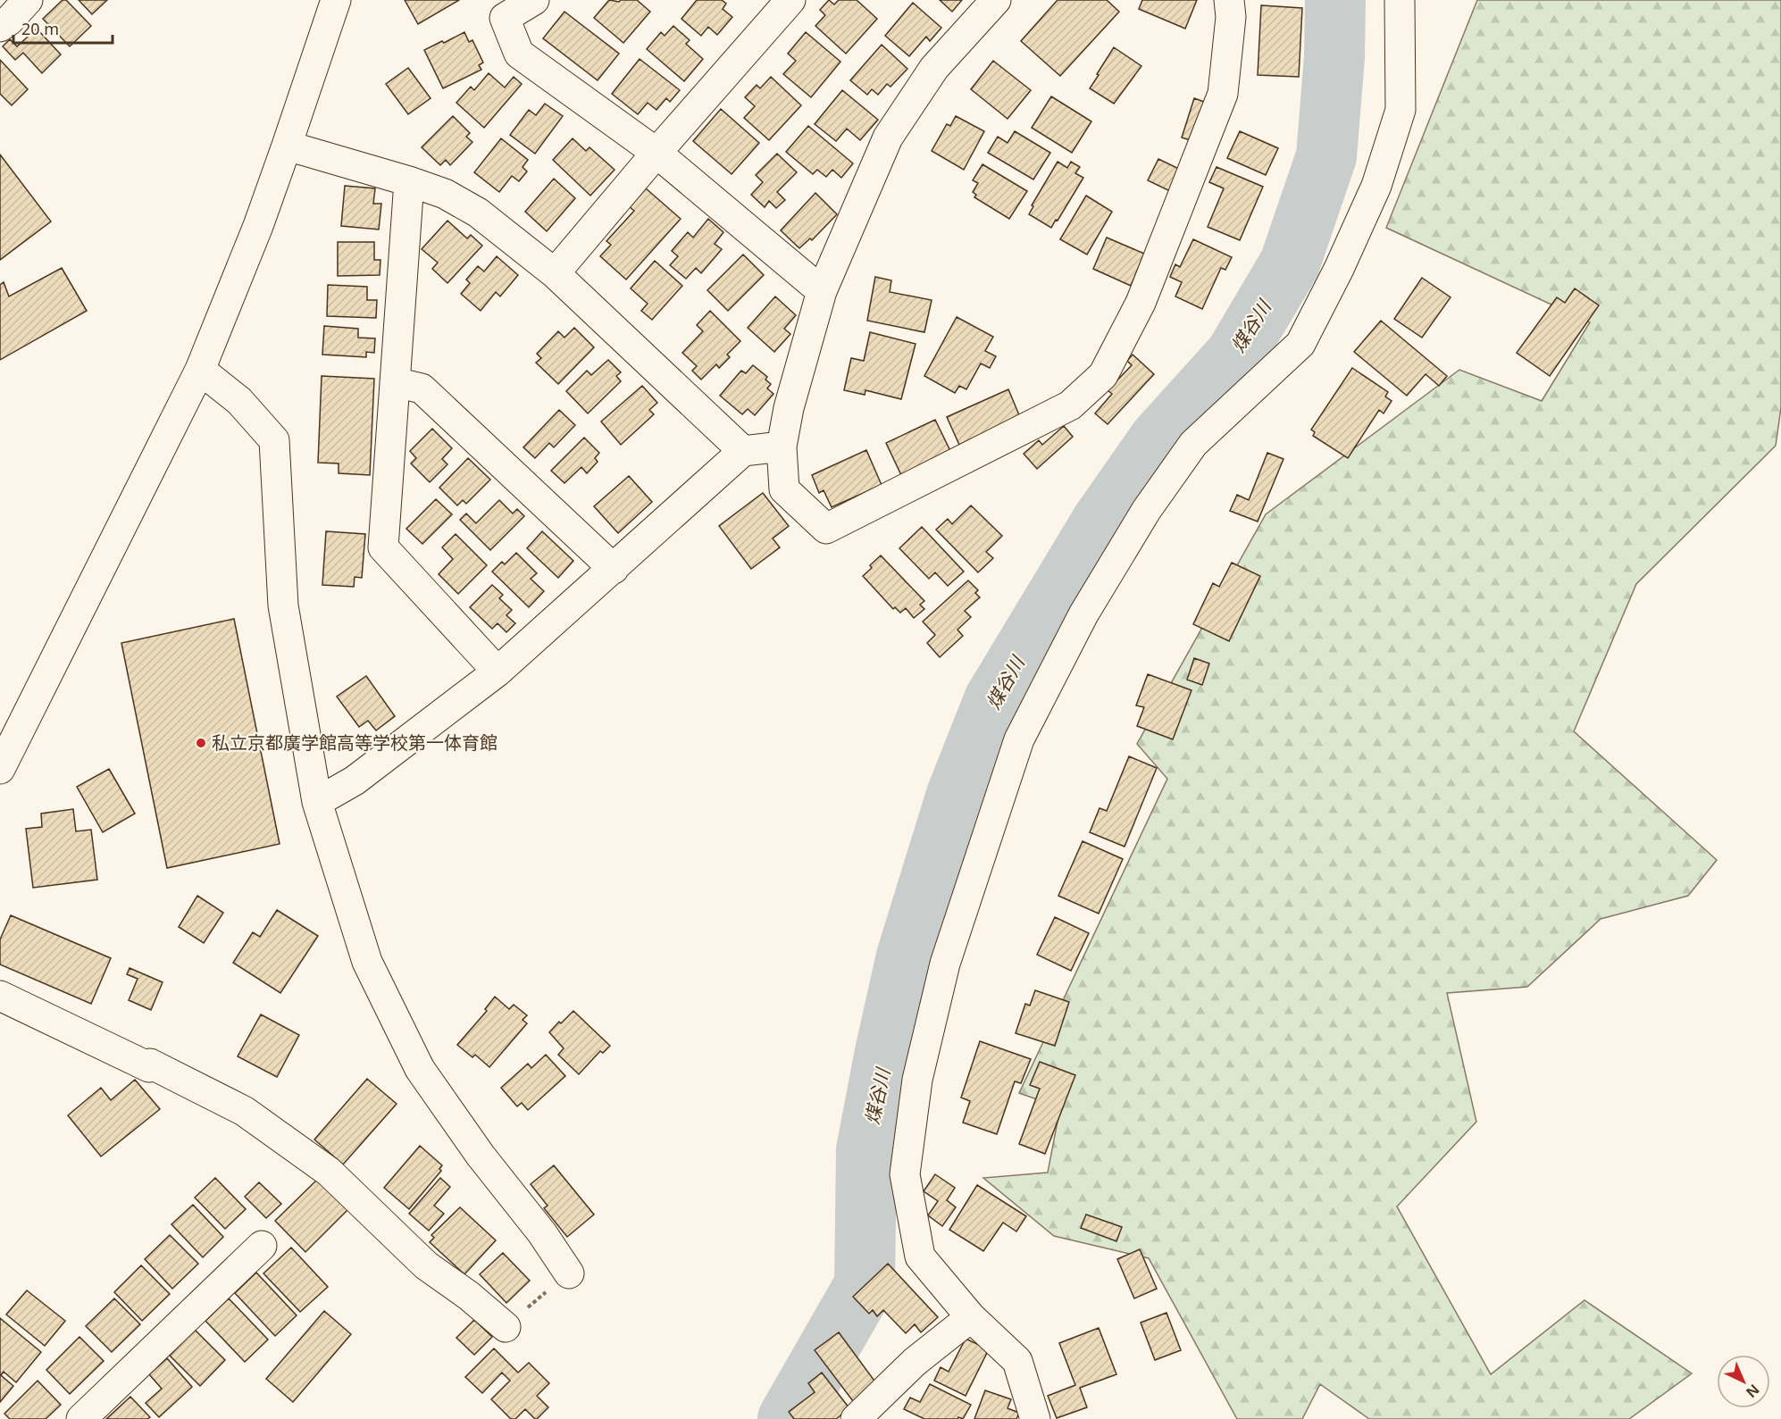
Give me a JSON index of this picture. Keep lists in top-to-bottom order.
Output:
{
  "water": ["煤谷川"],
  "places": ["私立京都廣学館高等学校第一体育館"],
  "scale_bar": "20 m",
  "north": "bottom right"
}
